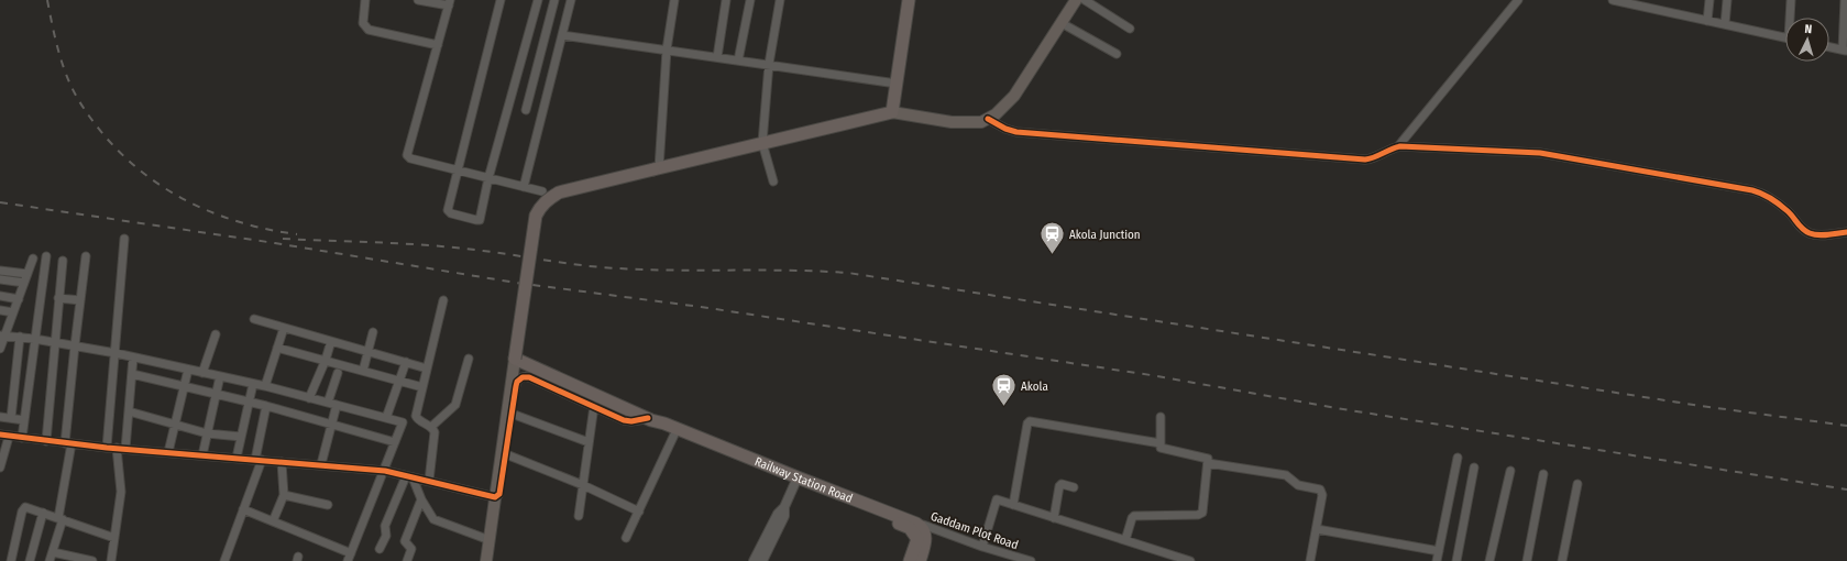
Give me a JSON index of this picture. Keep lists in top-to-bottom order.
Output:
{
  "streets": {
    "highway": ["Railway Station Road"],
    "street": ["Gaddam Plot Road"]
  },
  "crossings": [
    ["Railway Station Road", "Gaddam Plot Road"]
  ],
  "places": {
    "station": ["Akola Junction", "Akola"]
  },
  "north": "top"
}
